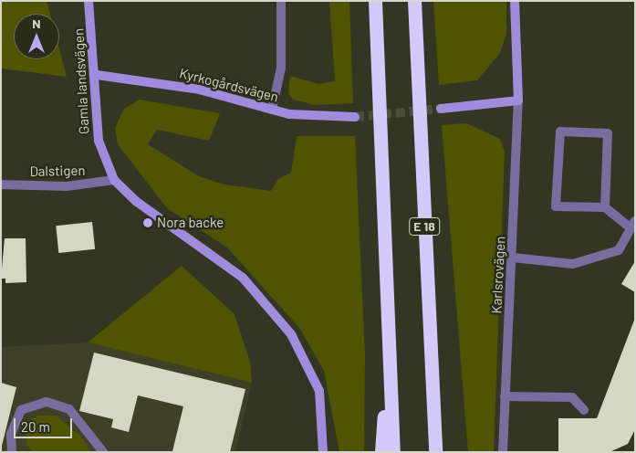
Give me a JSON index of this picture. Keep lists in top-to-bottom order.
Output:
{
  "streets": {
    "highway": ["E 18"],
    "street": [
      "Gamla landsvägen",
      "Kyrkogårdsvägen",
      "Dalstigen",
      "Karlsrovägen"
    ]
  },
  "crossings": [
    ["Gamla landsvägen", "Kyrkogårdsvägen"],
    ["Gamla landsvägen", "Dalstigen"]
  ],
  "places": ["Nora backe"],
  "scale_bar": "20 m",
  "north": "top"
}
